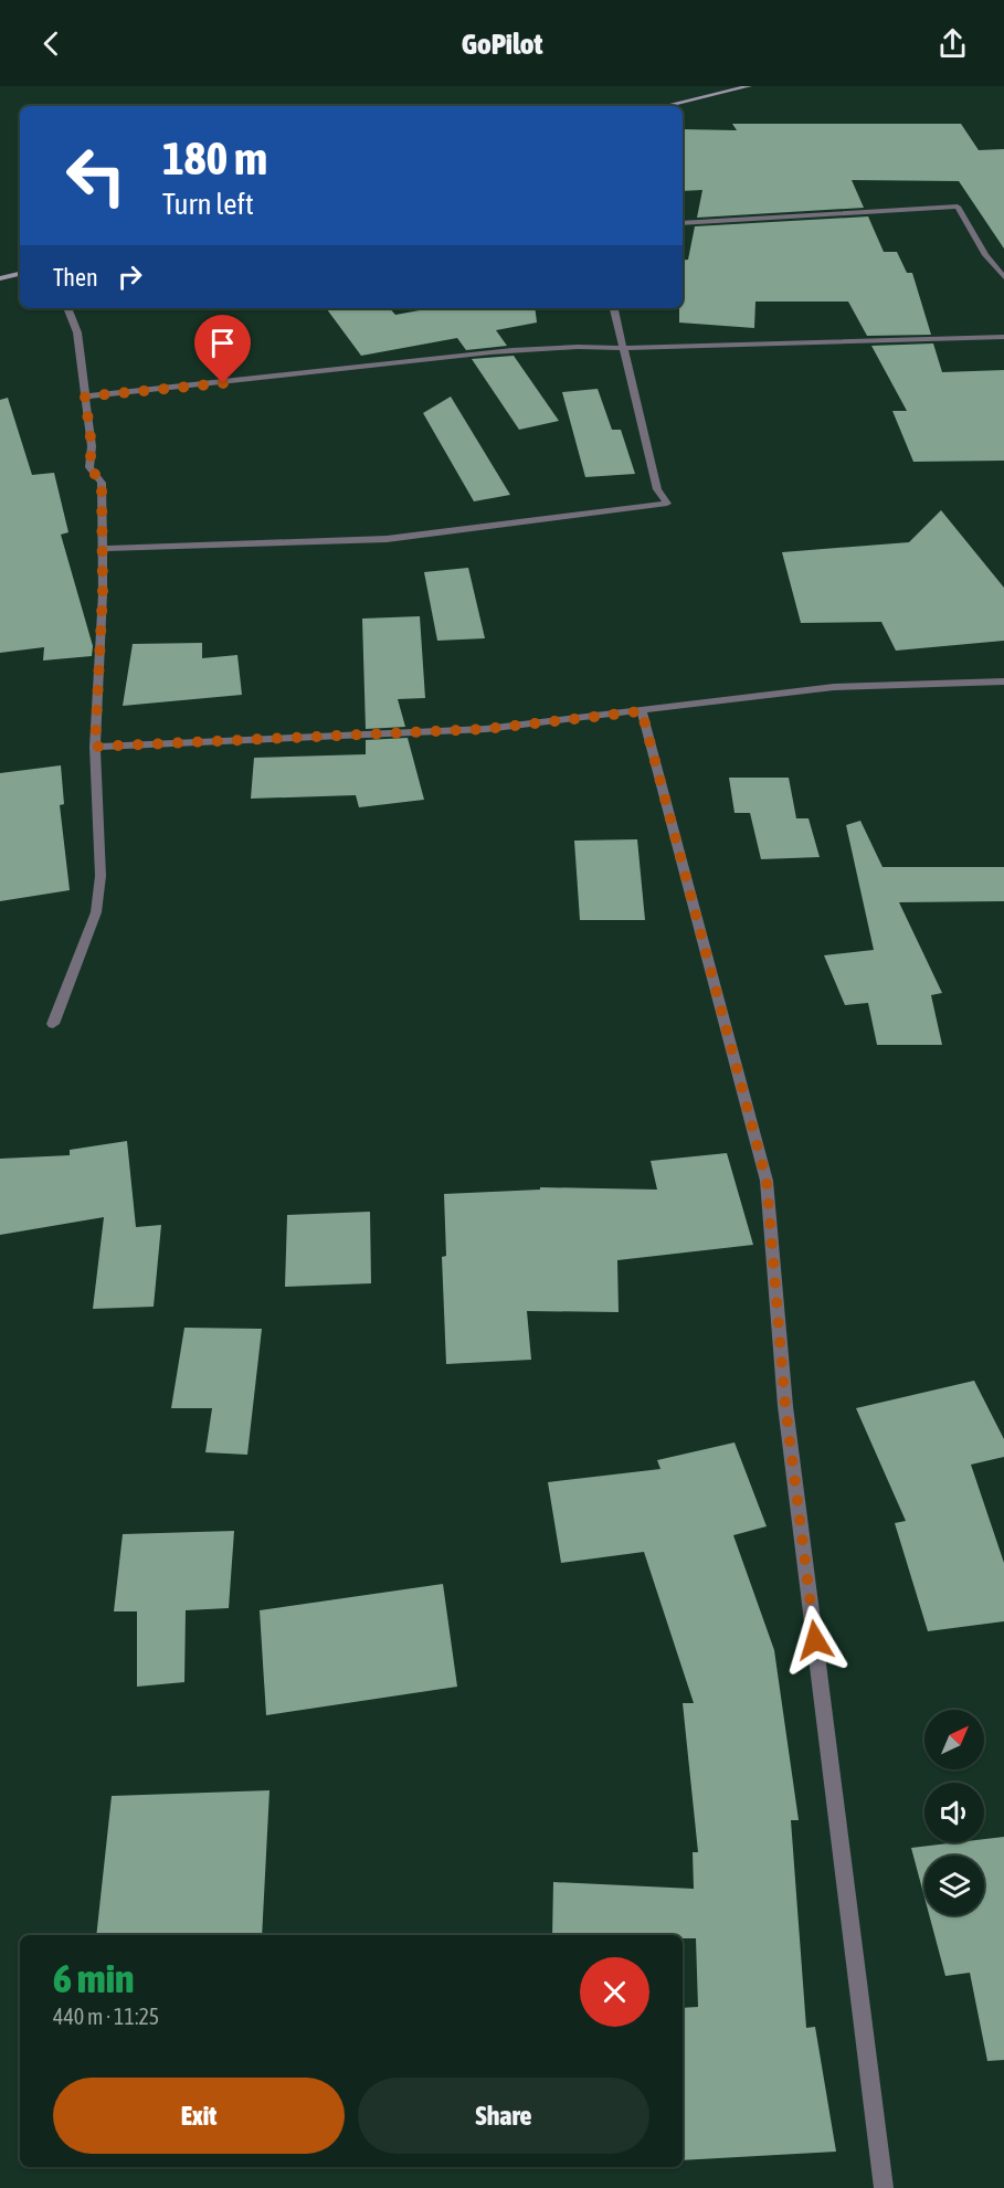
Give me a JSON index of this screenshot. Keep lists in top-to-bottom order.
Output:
{
  "north": "top right",
  "page": {
    "header": "GoPilot",
    "turn": ["180 m", "Turn left"],
    "then": "Then",
    "heading": ["6 min", "440 m · 11:25"],
    "buttons": ["Exit", "Share"]
  }
}
